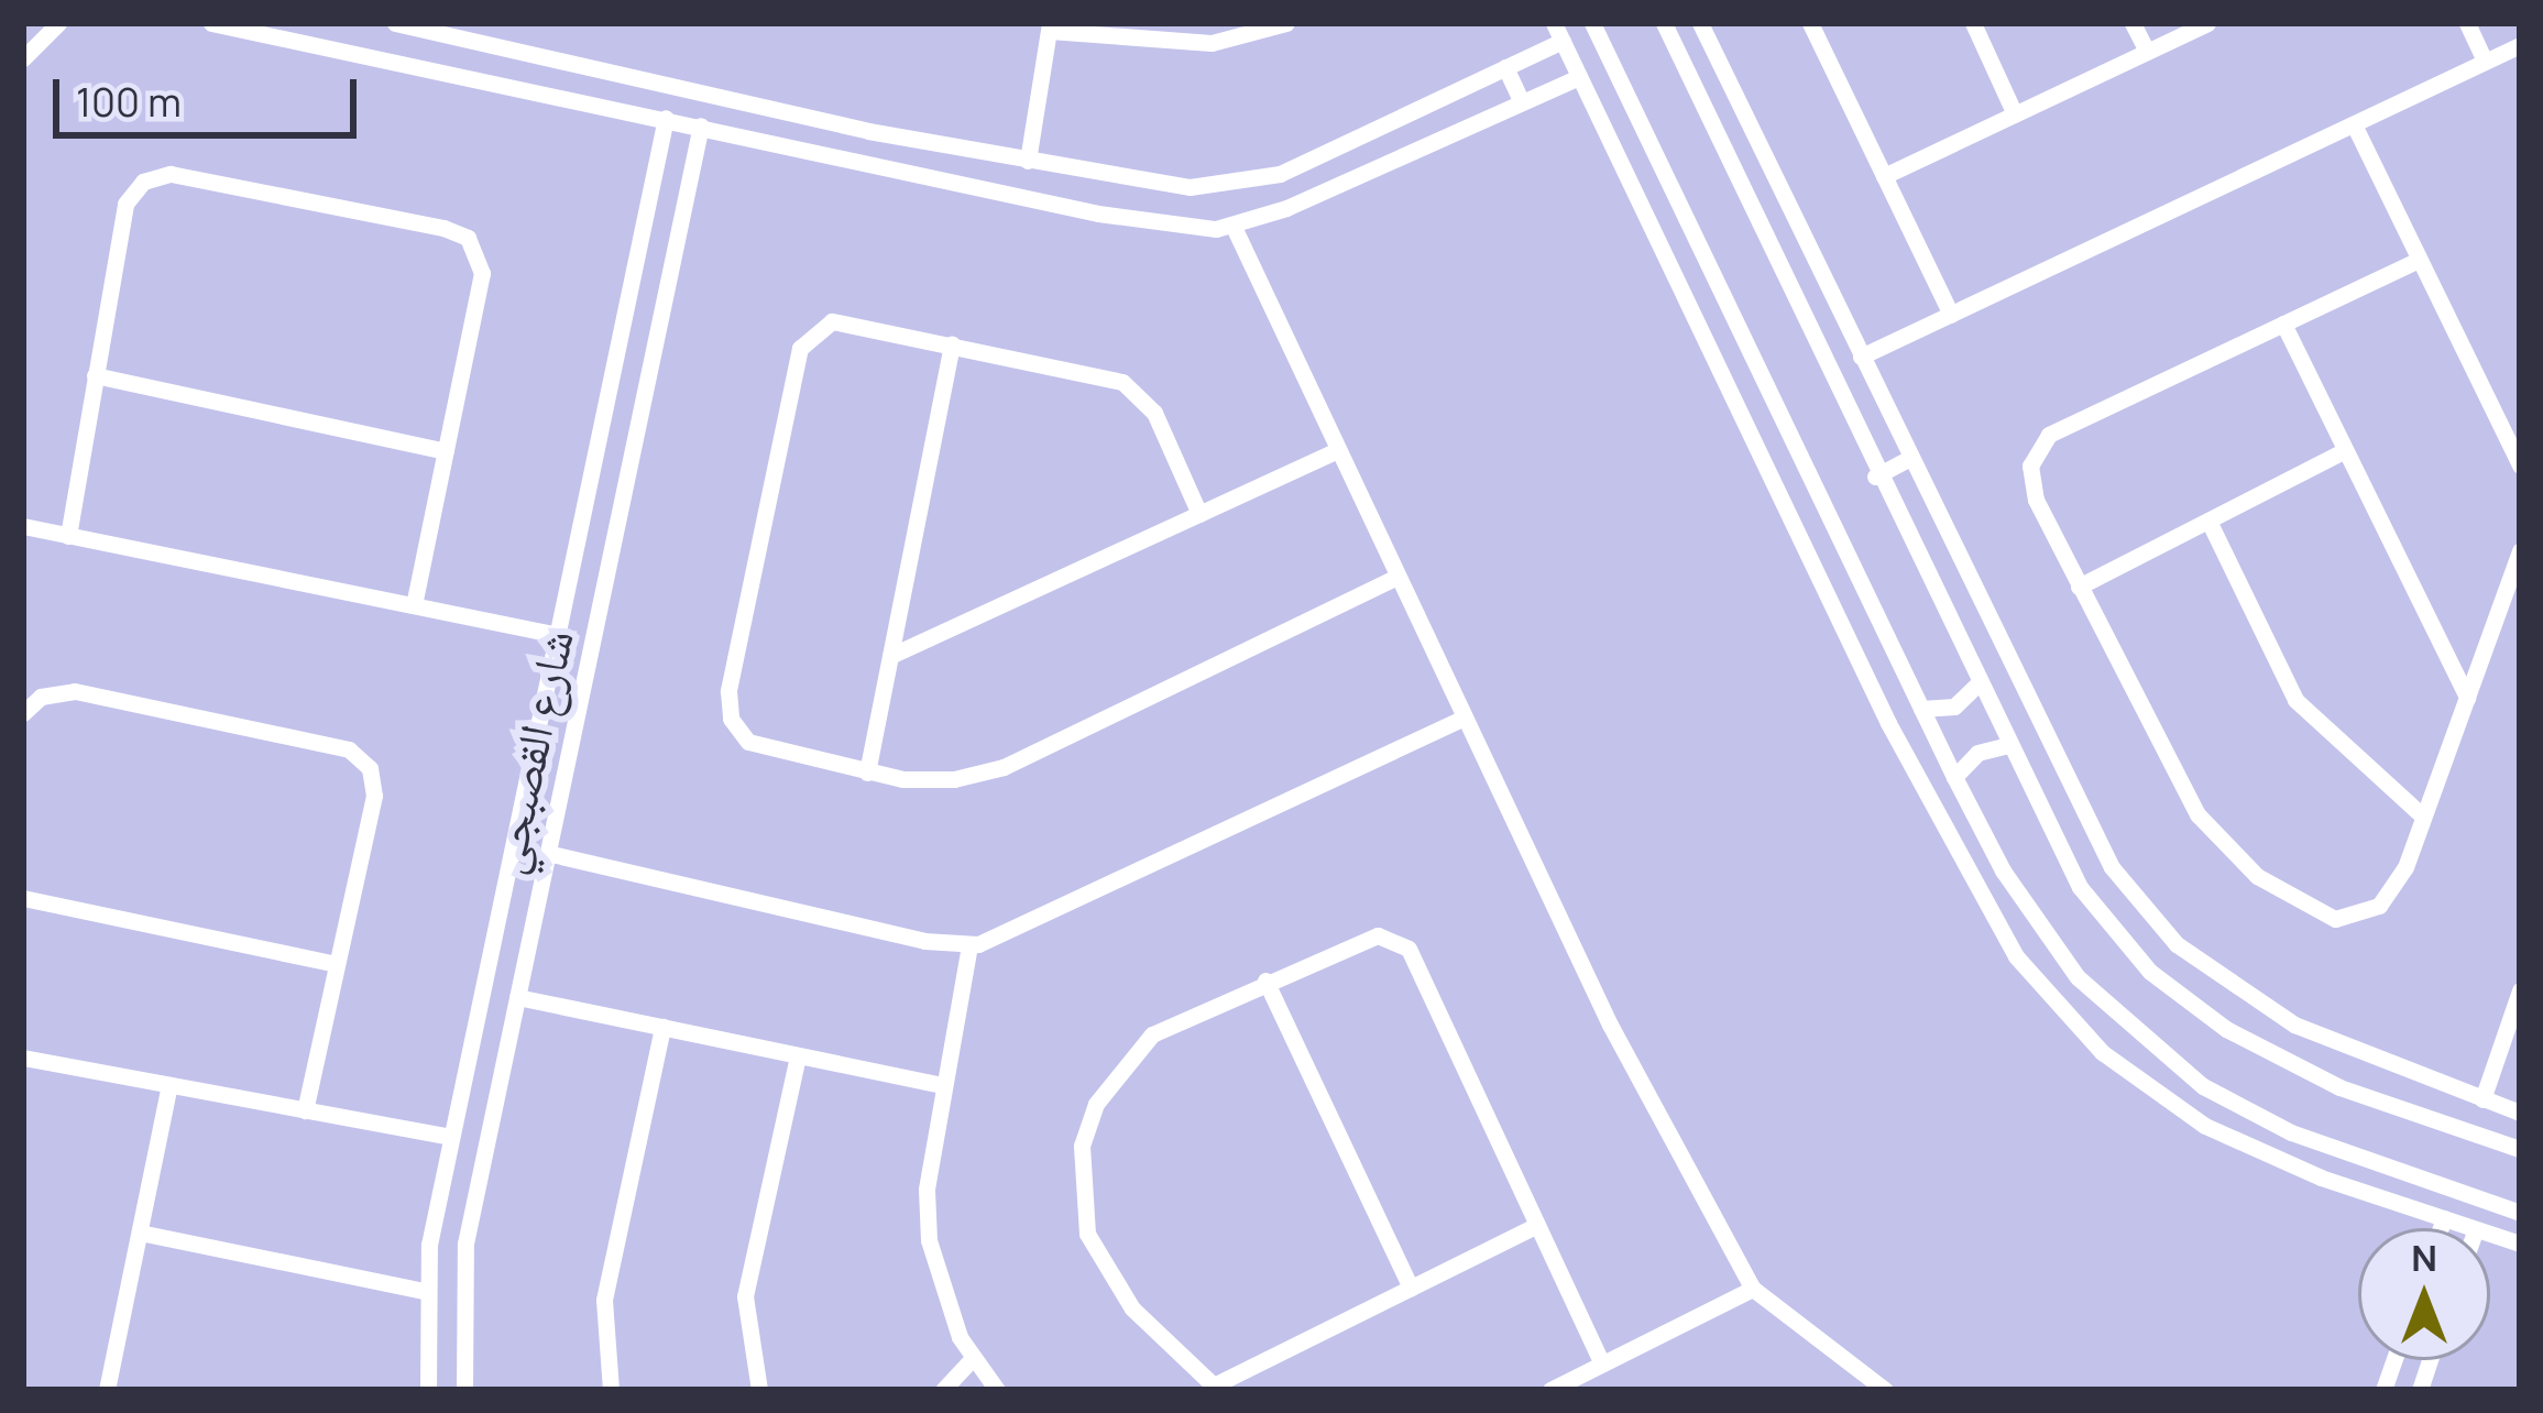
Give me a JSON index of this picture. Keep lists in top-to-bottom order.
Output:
{
  "streets": {
    "street": ["شارع القصبجي"]
  },
  "scale_bar": "100 m",
  "north": "top"
}
